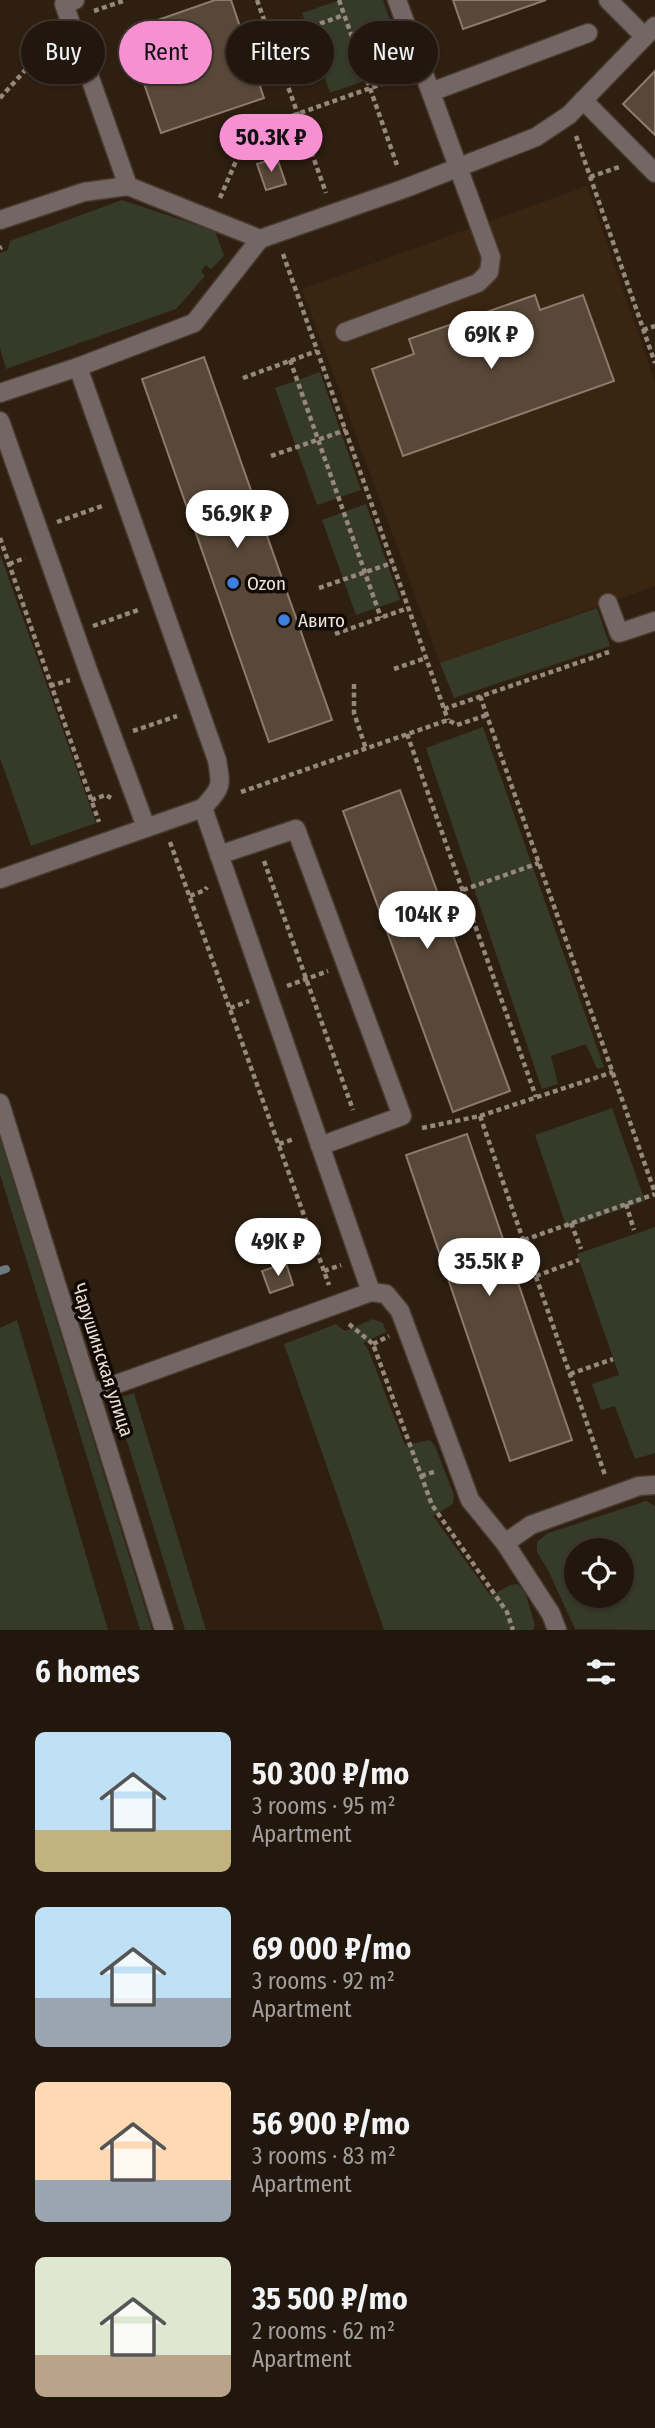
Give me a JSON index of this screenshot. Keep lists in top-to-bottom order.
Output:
{
  "streets": {
    "street": ["Чарушинская улица"]
  },
  "places": ["Ozon", "Авито"],
  "page": {
    "chip": [
      "Buy",
      "Rent",
      "Filters",
      "New"
    ],
    "price": [
      "50.3K ₽",
      "69K ₽",
      "56.9K ₽",
      "104K ₽",
      "49K ₽",
      "35.5K ₽"
    ],
    "heading": "6 homes",
    "list": [
      {
        "name": "50 300 ₽/mo",
        "note": "3 rooms · 95 m² · Apartment"
      },
      {
        "name": "69 000 ₽/mo",
        "note": "3 rooms · 92 m² · Apartment"
      },
      {
        "name": "56 900 ₽/mo",
        "note": "3 rooms · 83 m² · Apartment"
      },
      {
        "name": "35 500 ₽/mo",
        "note": "2 rooms · 62 m² · Apartment"
      }
    ]
  }
}
